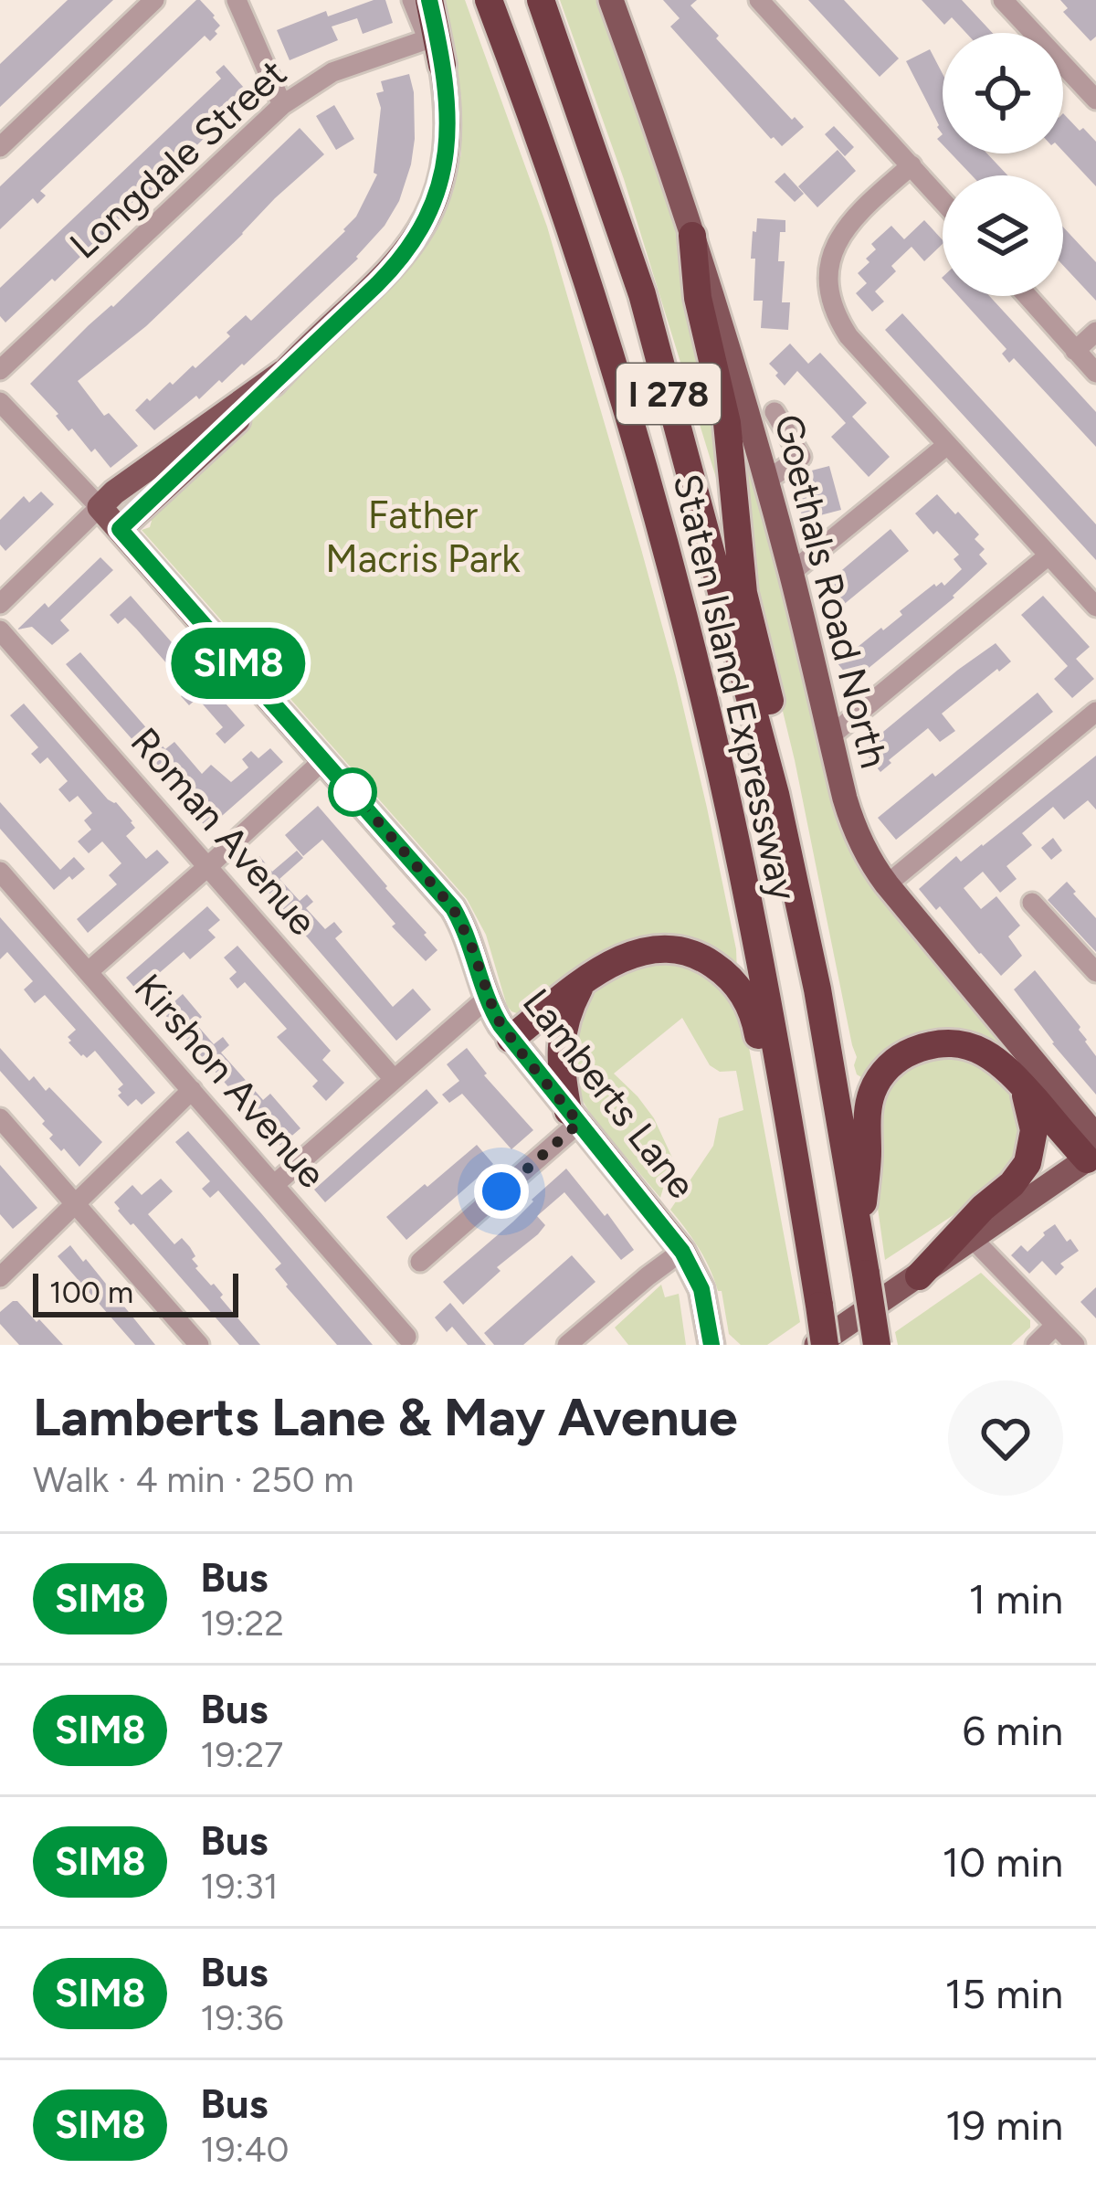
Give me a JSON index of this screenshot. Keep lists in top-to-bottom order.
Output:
{
  "streets": {
    "highway": ["I 278", "Staten Island Expressway"],
    "main road": ["Goethals Road North", "Lamberts Lane"],
    "street": ["Longdale Street", "Roman Avenue", "Kirshon Avenue"]
  },
  "parks": ["Father Macris Park"],
  "lines": ["bus line SIM8"],
  "scale_bar": "100 m",
  "page": {
    "on_map": "SIM8",
    "scale": "100 m",
    "heading": ["Lamberts Lane & May Avenue", "Walk · 4 min · 250 m"],
    "list": [
      {
        "mark": "SIM8",
        "name": "Bus",
        "note": "19:22",
        "value": "1 min"
      },
      {
        "mark": "SIM8",
        "name": "Bus",
        "note": "19:27",
        "value": "6 min"
      },
      {
        "mark": "SIM8",
        "name": "Bus",
        "note": "19:31",
        "value": "10 min"
      },
      {
        "mark": "SIM8",
        "name": "Bus",
        "note": "19:36",
        "value": "15 min"
      },
      {
        "mark": "SIM8",
        "name": "Bus",
        "note": "19:40",
        "value": "19 min"
      }
    ]
  }
}
